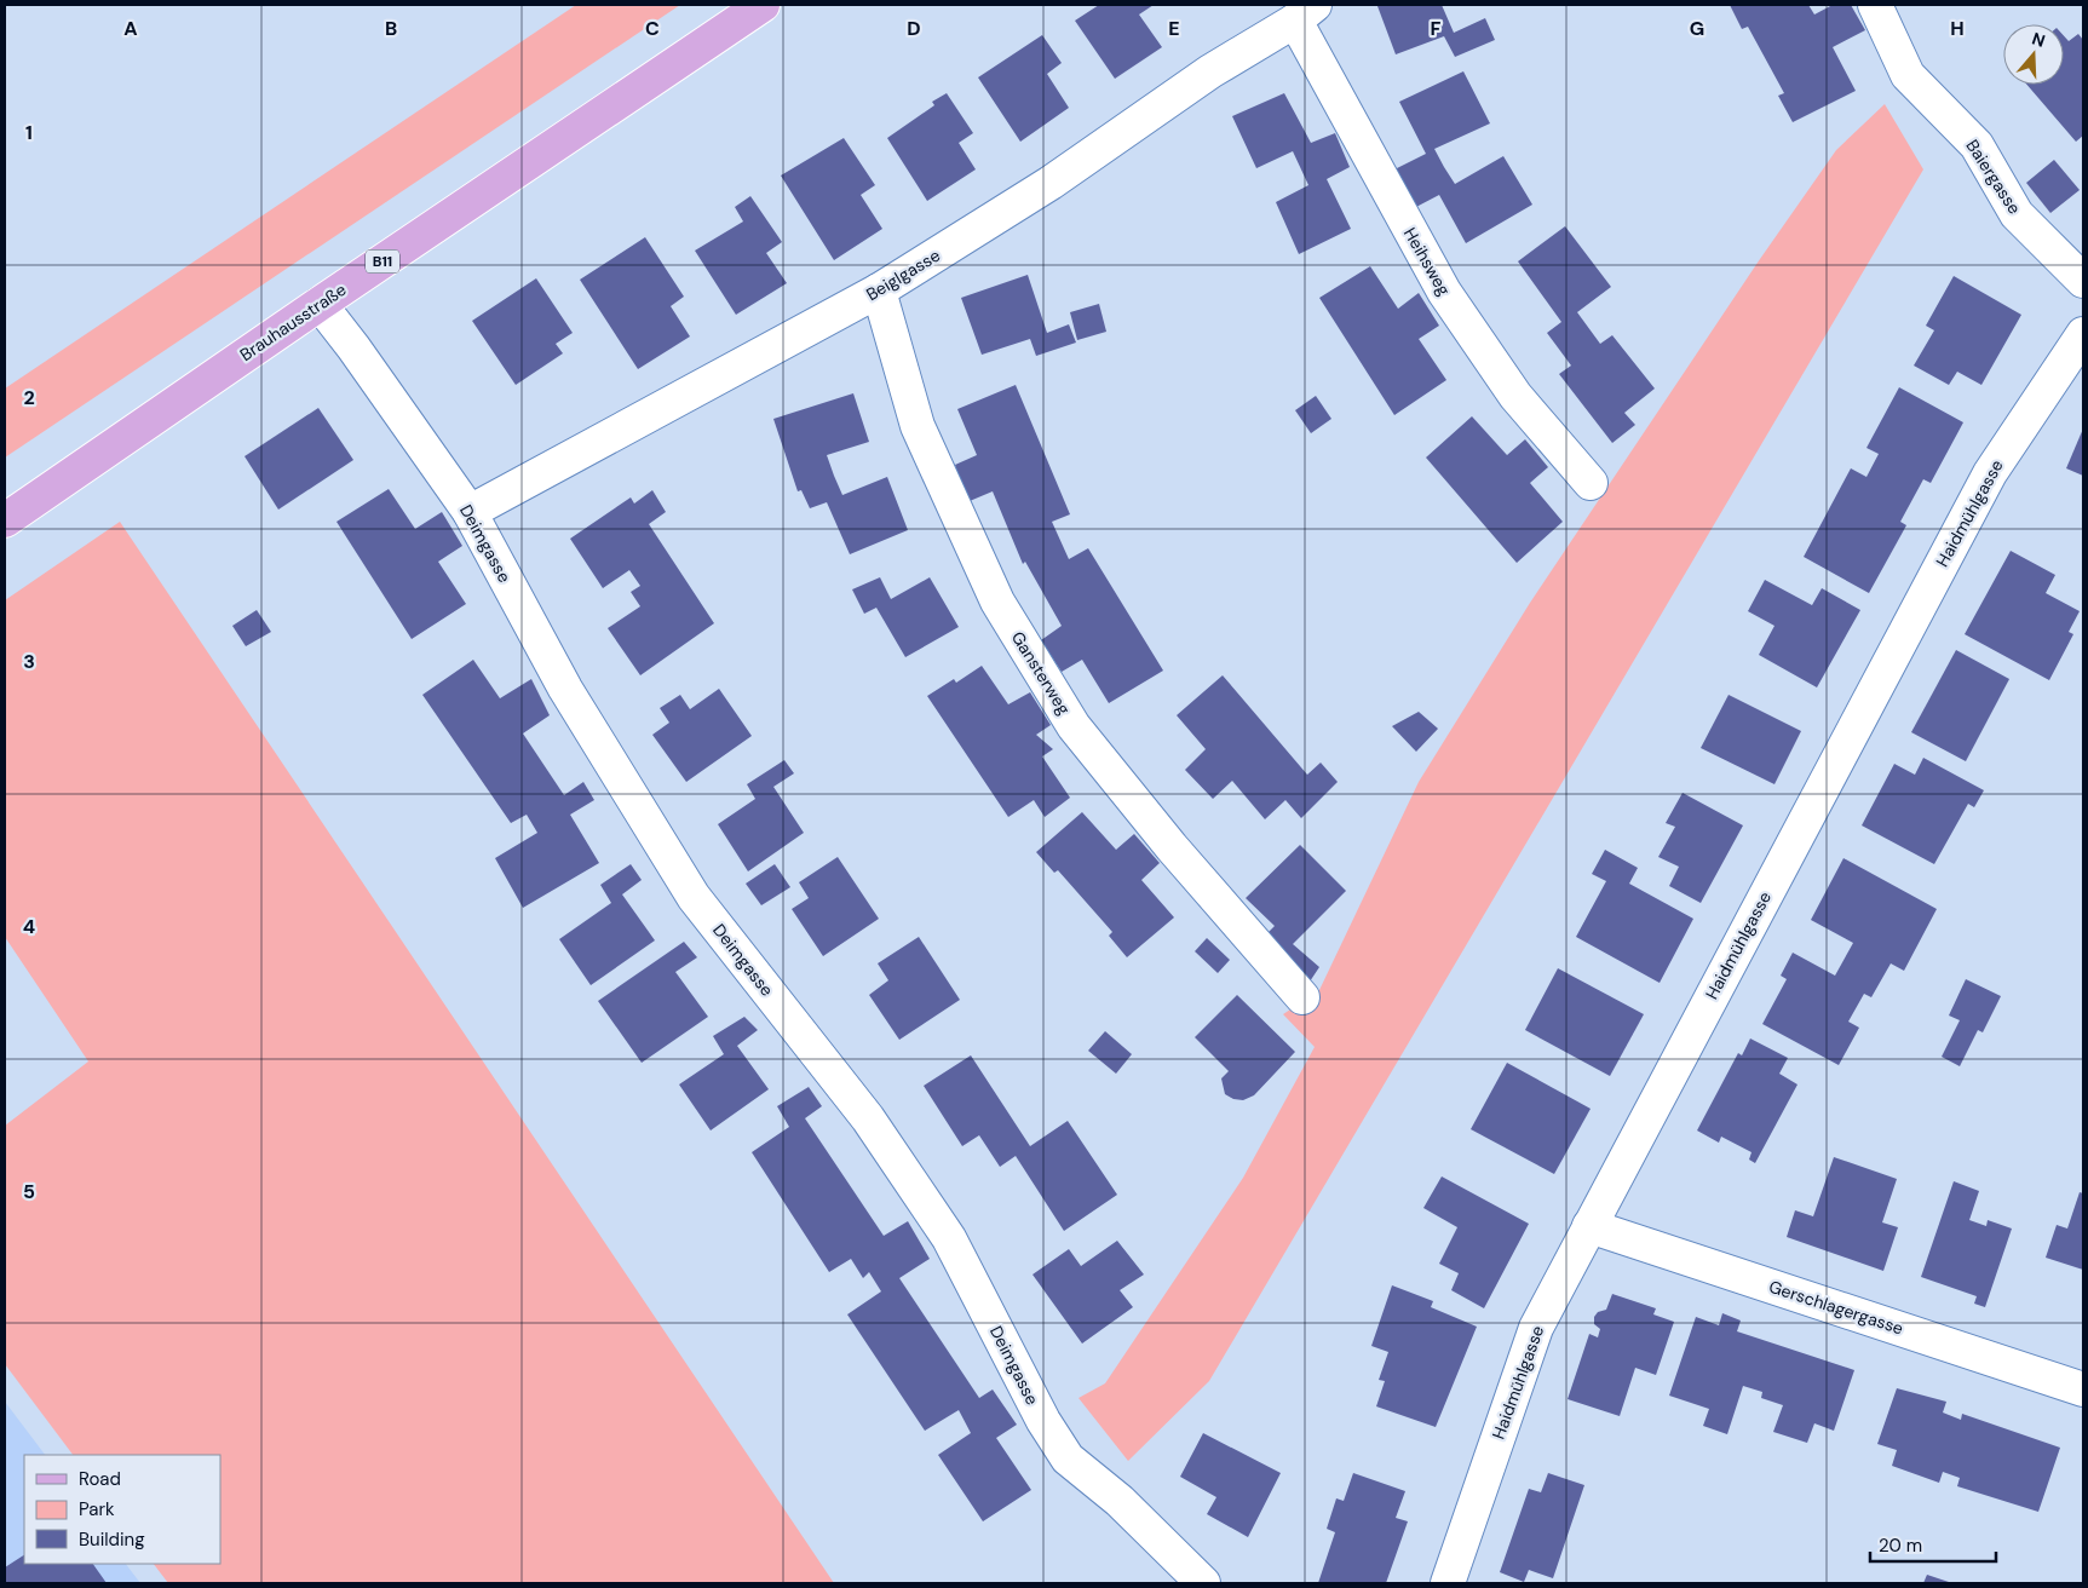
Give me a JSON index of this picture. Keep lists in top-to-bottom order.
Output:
{
  "streets": {
    "main road": ["B11", "Brauhausstraße"],
    "street": [
      "Baiergasse",
      "Heihsweg",
      "Beiglgasse",
      "Haidmühlgasse",
      "Deimgasse",
      "Gansterweg",
      "Gerschlagergasse"
    ]
  },
  "crossings": [
    ["Heihsweg", "Beiglgasse"],
    ["Beiglgasse", "Deimgasse"],
    ["Beiglgasse", "Gansterweg"],
    ["Brauhausstraße", "Deimgasse"],
    ["Haidmühlgasse", "Gerschlagergasse"]
  ],
  "legend": ["Road", "Park", "Building"],
  "scale_bar": "20 m",
  "north": "top",
  "grid": {
    "columns": [
      "A",
      "B",
      "C",
      "D",
      "E",
      "F",
      "G",
      "H"
    ],
    "rows": [
      "1",
      "2",
      "3",
      "4",
      "5"
    ]
  }
}
